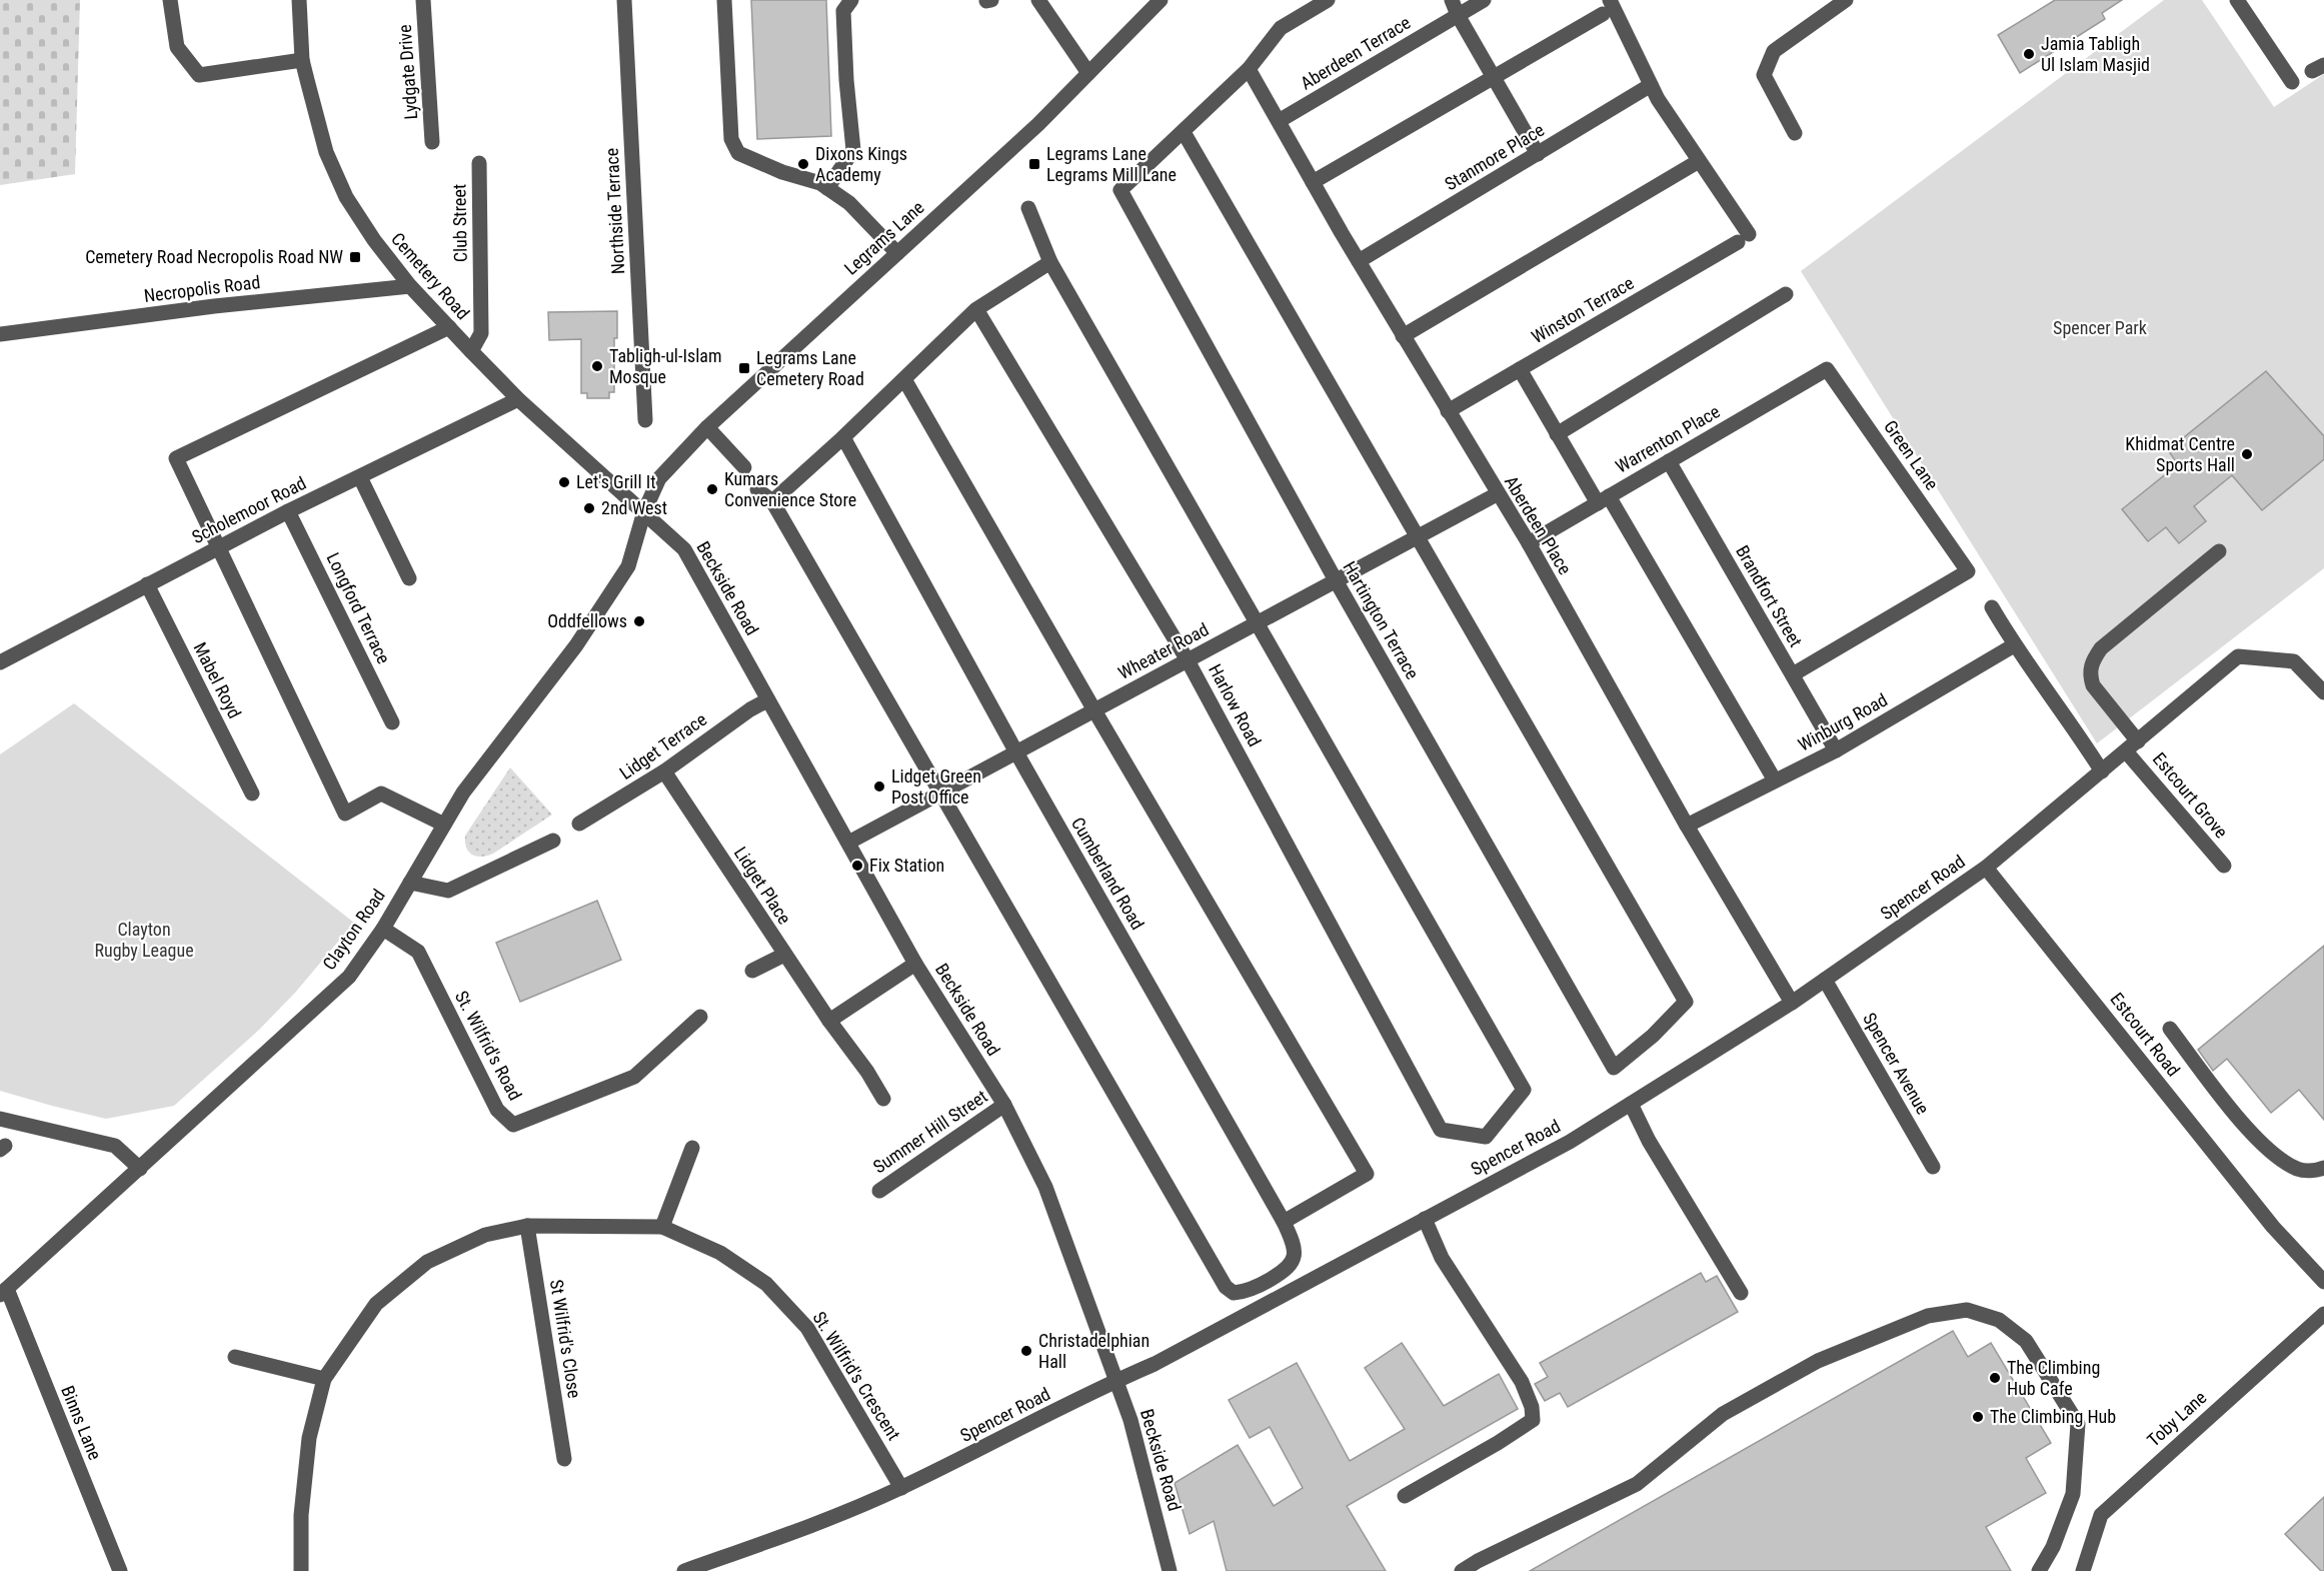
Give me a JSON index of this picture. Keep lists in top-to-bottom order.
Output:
{
  "streets": {
    "street": [
      "Aberdeen Terrace",
      "Lydgate Drive",
      "Stanmore Place",
      "Northside Terrace",
      "Club Street",
      "Legrams Lane",
      "Cemetery Road",
      "Necropolis Road",
      "Winston Terrace",
      "Warrenton Place",
      "Green Lane",
      "Scholemoor Road",
      "Aberdeen Place",
      "Beckside Road",
      "Brandfort Street",
      "Longford Terrace",
      "Hartington Terrace",
      "Wheater Road",
      "Mabel Royd",
      "Harlow Road",
      "Winburg Road",
      "Lidget Terrace",
      "Estcourt Grove",
      "Cumberland Road",
      "Lidget Place",
      "Spencer Road",
      "Clayton Road",
      "Estcourt Road",
      "St. Wilfrid's Road",
      "Spencer Avenue",
      "Summer Hill Street",
      "St Wilfrid's Close",
      "St. Wilfrid's Crescent",
      "Toby Lane",
      "Binns Lane"
    ]
  },
  "crossings": [
    ["Aberdeen Terrace", "Aberdeen Place"],
    ["Stanmore Place", "Aberdeen Place"],
    ["Club Street", "Cemetery Road"],
    ["Legrams Lane", "Cemetery Road"],
    ["Legrams Lane", "Beckside Road"],
    ["Legrams Lane", "Clayton Road"],
    ["Cemetery Road", "Necropolis Road"],
    ["Cemetery Road", "Scholemoor Road"],
    ["Cemetery Road", "Beckside Road"],
    ["Cemetery Road", "Clayton Road"],
    ["Winston Terrace", "Aberdeen Place"],
    ["Warrenton Place", "Green Lane"],
    ["Warrenton Place", "Aberdeen Place"],
    ["Warrenton Place", "Brandfort Street"],
    ["Green Lane", "Brandfort Street"],
    ["Scholemoor Road", "Longford Terrace"],
    ["Scholemoor Road", "Mabel Royd"],
    ["Aberdeen Place", "Wheater Road"],
    ["Aberdeen Place", "Winburg Road"],
    ["Aberdeen Place", "Spencer Road"],
    ["Beckside Road", "Wheater Road"],
    ["Beckside Road", "Lidget Terrace"],
    ["Beckside Road", "Spencer Road"],
    ["Beckside Road", "Clayton Road"],
    ["Beckside Road", "Summer Hill Street"],
    ["Brandfort Street", "Winburg Road"],
    ["Hartington Terrace", "Wheater Road"],
    ["Wheater Road", "Harlow Road"],
    ["Wheater Road", "Cumberland Road"],
    ["Lidget Terrace", "Lidget Place"],
    ["Estcourt Grove", "Spencer Road"],
    ["Spencer Road", "Estcourt Road"],
    ["Spencer Road", "Spencer Avenue"],
    ["Spencer Road", "St. Wilfrid's Crescent"],
    ["Clayton Road", "St. Wilfrid's Road"],
    ["Clayton Road", "Binns Lane"],
    ["St Wilfrid's Close", "St. Wilfrid's Crescent"]
  ],
  "parks": ["Spencer Park", "Clayton Rugby League"],
  "places": {
    "other": [
      "Jamia Tabligh Ul Islam Masjid",
      "Dixons Kings Academy",
      "Tabligh-ul-Islam Mosque",
      "Khidmat Centre Sports Hall",
      "Let's Grill It",
      "Kumars Convenience Store",
      "2nd West",
      "Oddfellows",
      "Lidget Green Post Office",
      "Fix Station",
      "Christadelphian Hall",
      "The Climbing Hub Cafe",
      "The Climbing Hub"
    ],
    "transit": ["Legrams Lane Legrams Mill Lane", "Cemetery Road Necropolis Road NW", "Legrams Lane Cemetery Road"]
  }
}
